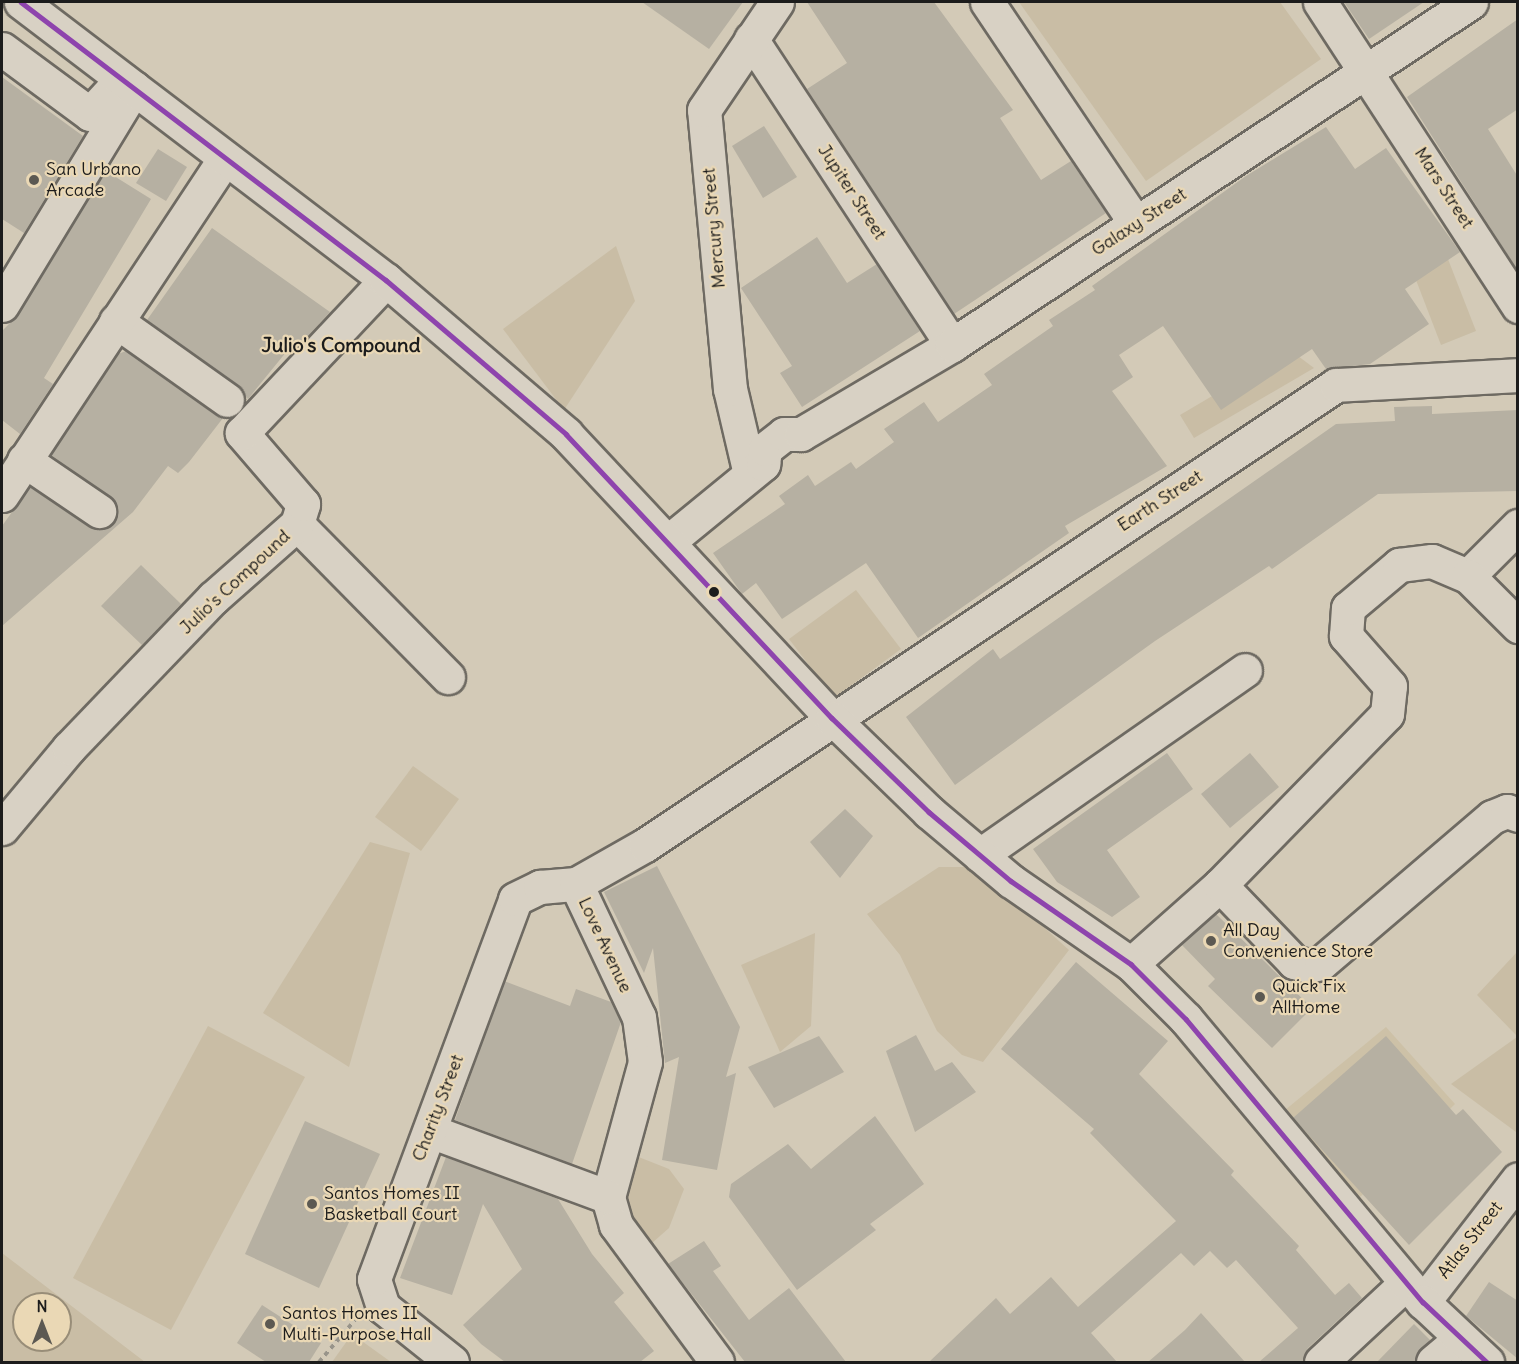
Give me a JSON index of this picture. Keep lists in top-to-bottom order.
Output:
{
  "streets": {
    "street": [
      "Mars Street",
      "Jupiter Street",
      "Galaxy Street",
      "Mercury Street",
      "Earth Street",
      "Julio's Compound",
      "Love Avenue",
      "Charity Street",
      "Atlas Street"
    ]
  },
  "crossings": [
    ["Mars Street", "Galaxy Street"],
    ["Jupiter Street", "Galaxy Street"],
    ["Jupiter Street", "Mercury Street"],
    ["Galaxy Street", "Mercury Street"],
    ["Earth Street", "Love Avenue"],
    ["Love Avenue", "Charity Street"]
  ],
  "districts": ["Julio's Compound"],
  "places": [
    "San Urbano Arcade",
    "All Day Convenience Store",
    "Quick Fix AllHome",
    "Santos Homes II Basketball Court",
    "Santos Homes II Multi-Purpose Hall"
  ],
  "north": "top"
}
